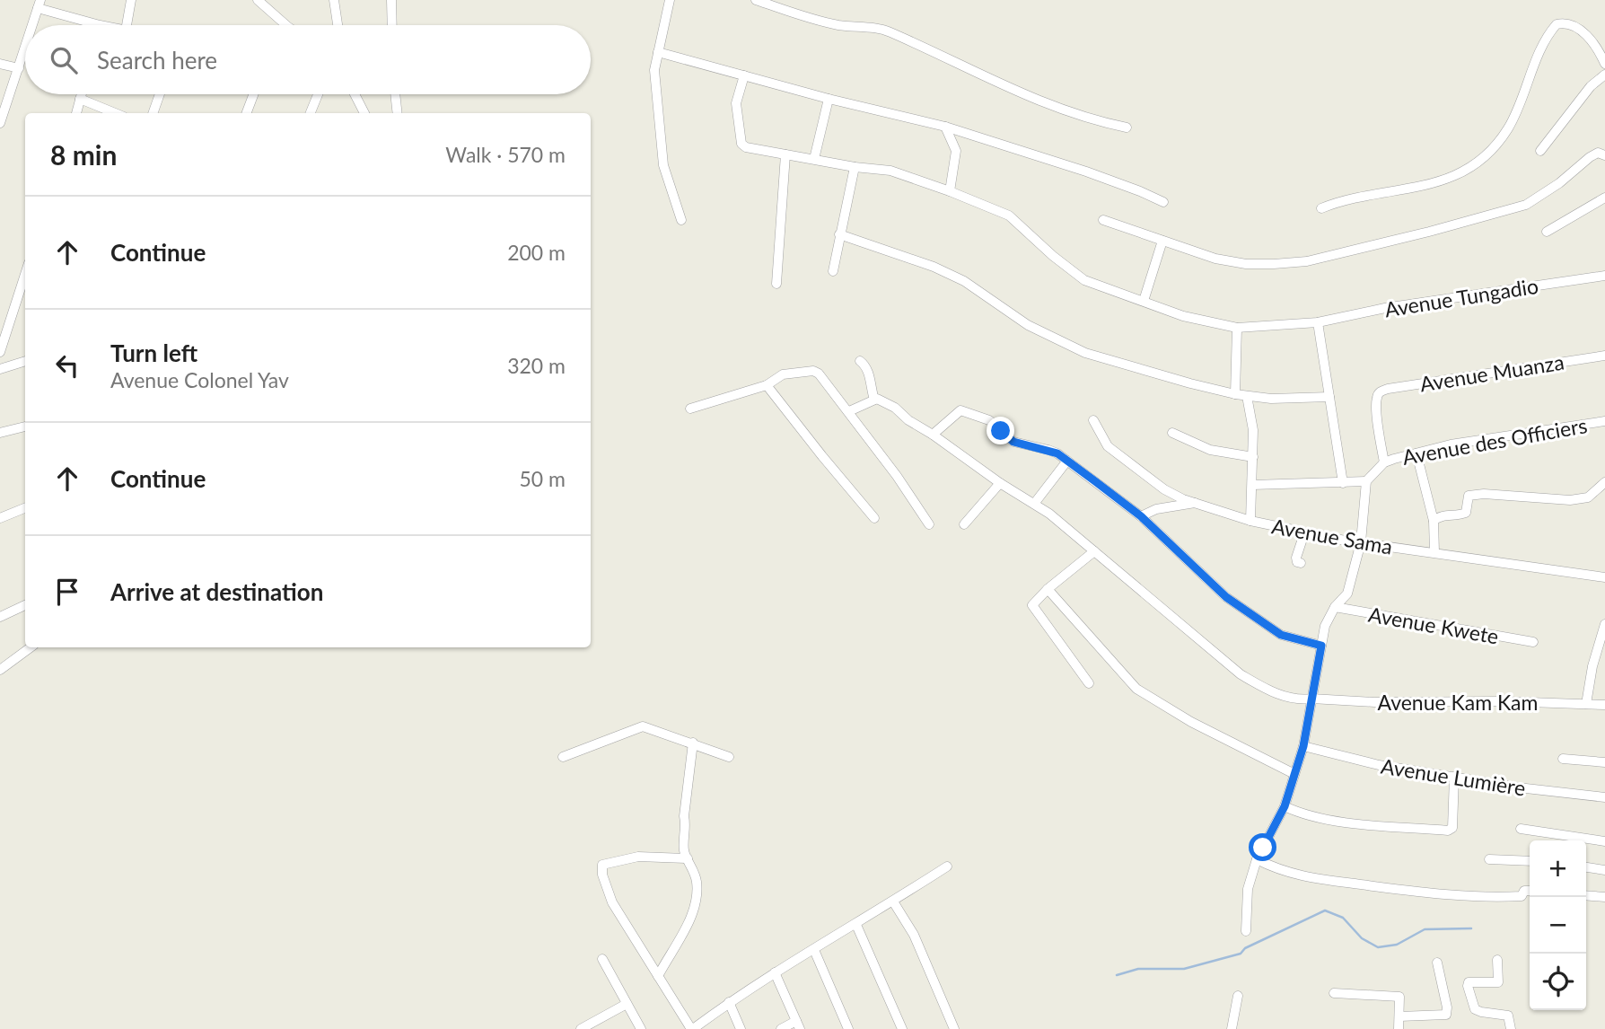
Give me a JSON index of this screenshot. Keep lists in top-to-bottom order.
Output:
{
  "streets": {
    "street": [
      "Avenue Tungadio",
      "Avenue Muanza",
      "Avenue des Officiers",
      "Avenue Sama",
      "Avenue Kwete",
      "Avenue Kam Kam",
      "Avenue Lumière"
    ]
  },
  "crossings": [
    ["Avenue Muanza", "Avenue des Officiers"]
  ],
  "page": {
    "search": "Search here",
    "heading": ["8 min", "Walk · 570 m"],
    "list": [
      ["Continue", "200 m"],
      ["Turn left", "Avenue Colonel Yav", "320 m"],
      ["Continue", "50 m"],
      "Arrive at destination"
    ],
    "map_buttons": ["+", "−"]
  }
}
